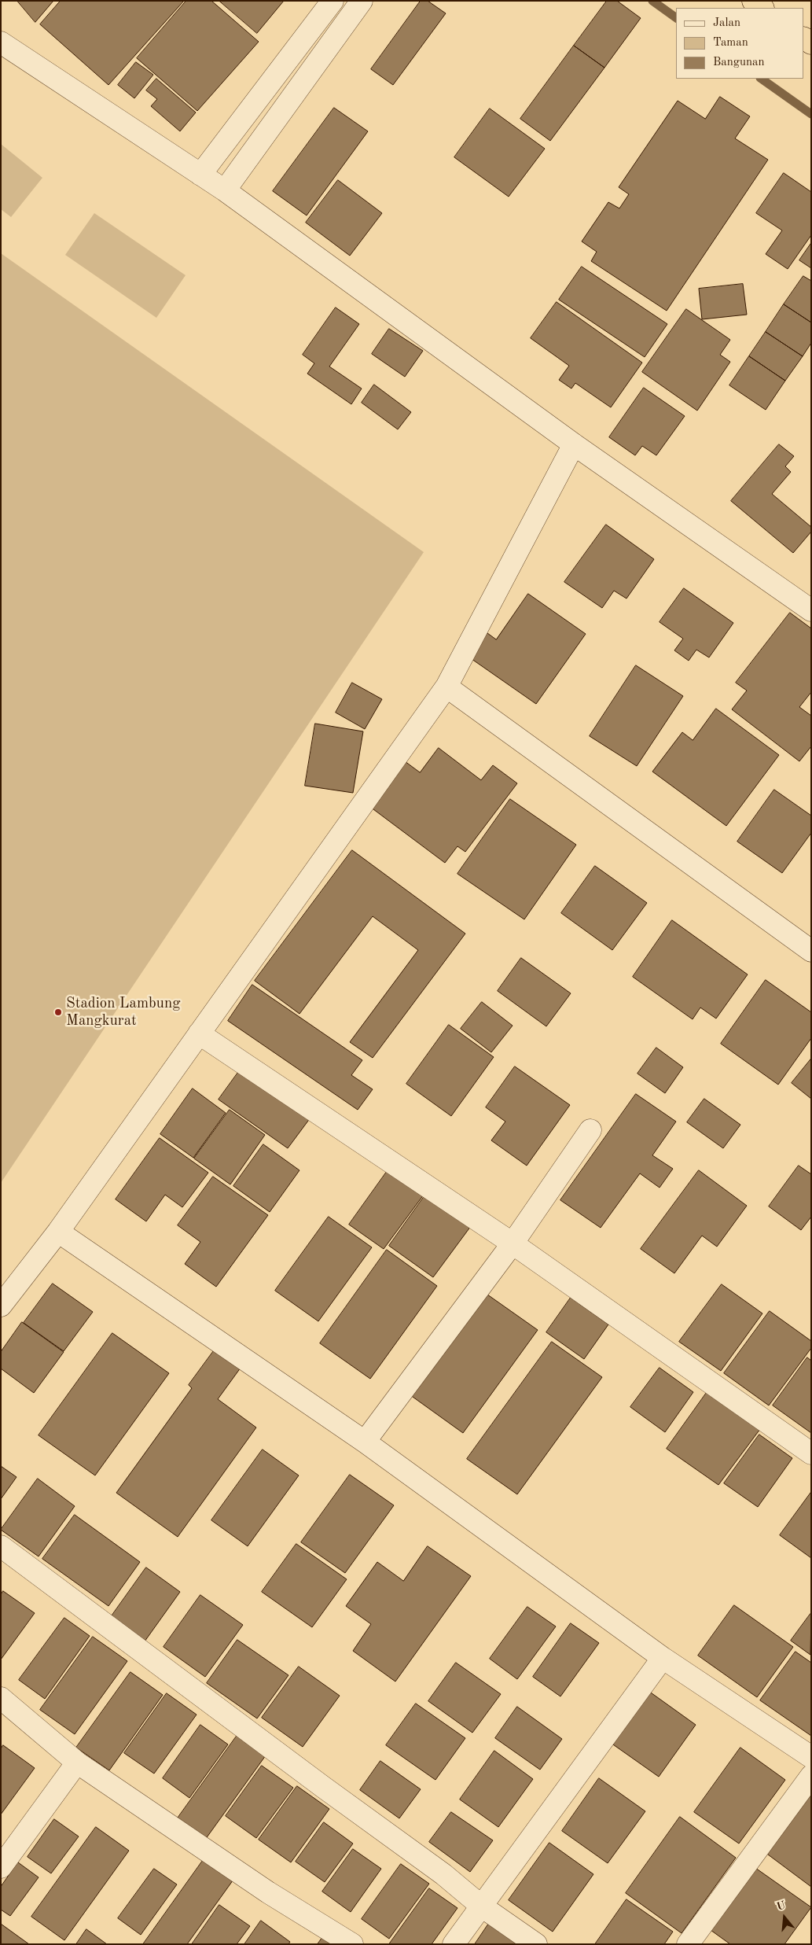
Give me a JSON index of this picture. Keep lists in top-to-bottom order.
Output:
{
  "places": ["Stadion Lambung Mangkurat"],
  "legend": ["Jalan", "Taman", "Bangunan"],
  "north": "top"
}
